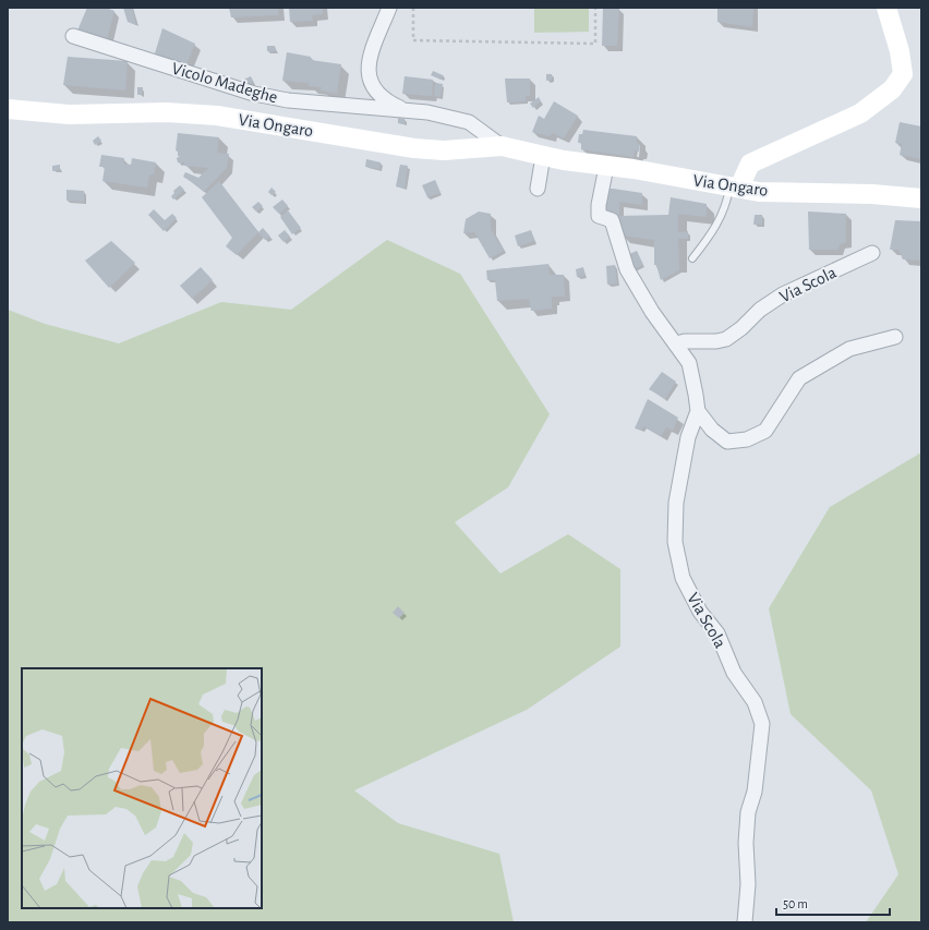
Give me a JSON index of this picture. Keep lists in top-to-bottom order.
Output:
{
  "streets": {
    "main road": ["Via Ongaro"],
    "street": ["Vicolo Madeghe", "Via Scola"]
  },
  "crossings": [
    ["Vicolo Madeghe", "Via Ongaro"]
  ],
  "scale_bar": "50 m"
}
